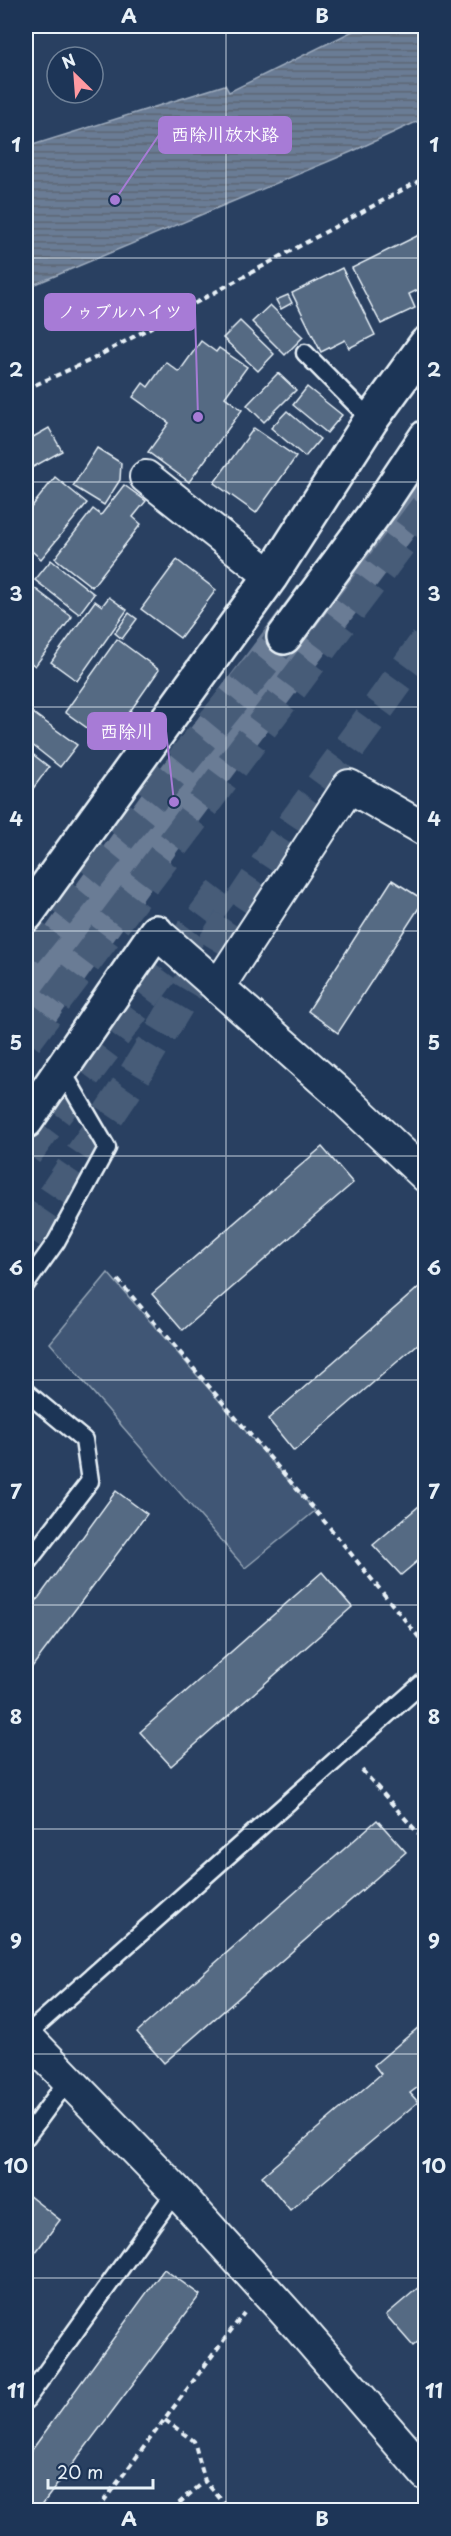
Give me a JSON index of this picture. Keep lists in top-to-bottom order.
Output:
{
  "places": ["西除川放水路", "ノゥブルハイツ", "西除川"],
  "scale_bar": "20 m",
  "north": "top left",
  "grid": {
    "columns": ["A", "B"],
    "rows": [
      "1",
      "2",
      "3",
      "4",
      "5",
      "6",
      "7",
      "8",
      "9",
      "10",
      "11"
    ]
  }
}
